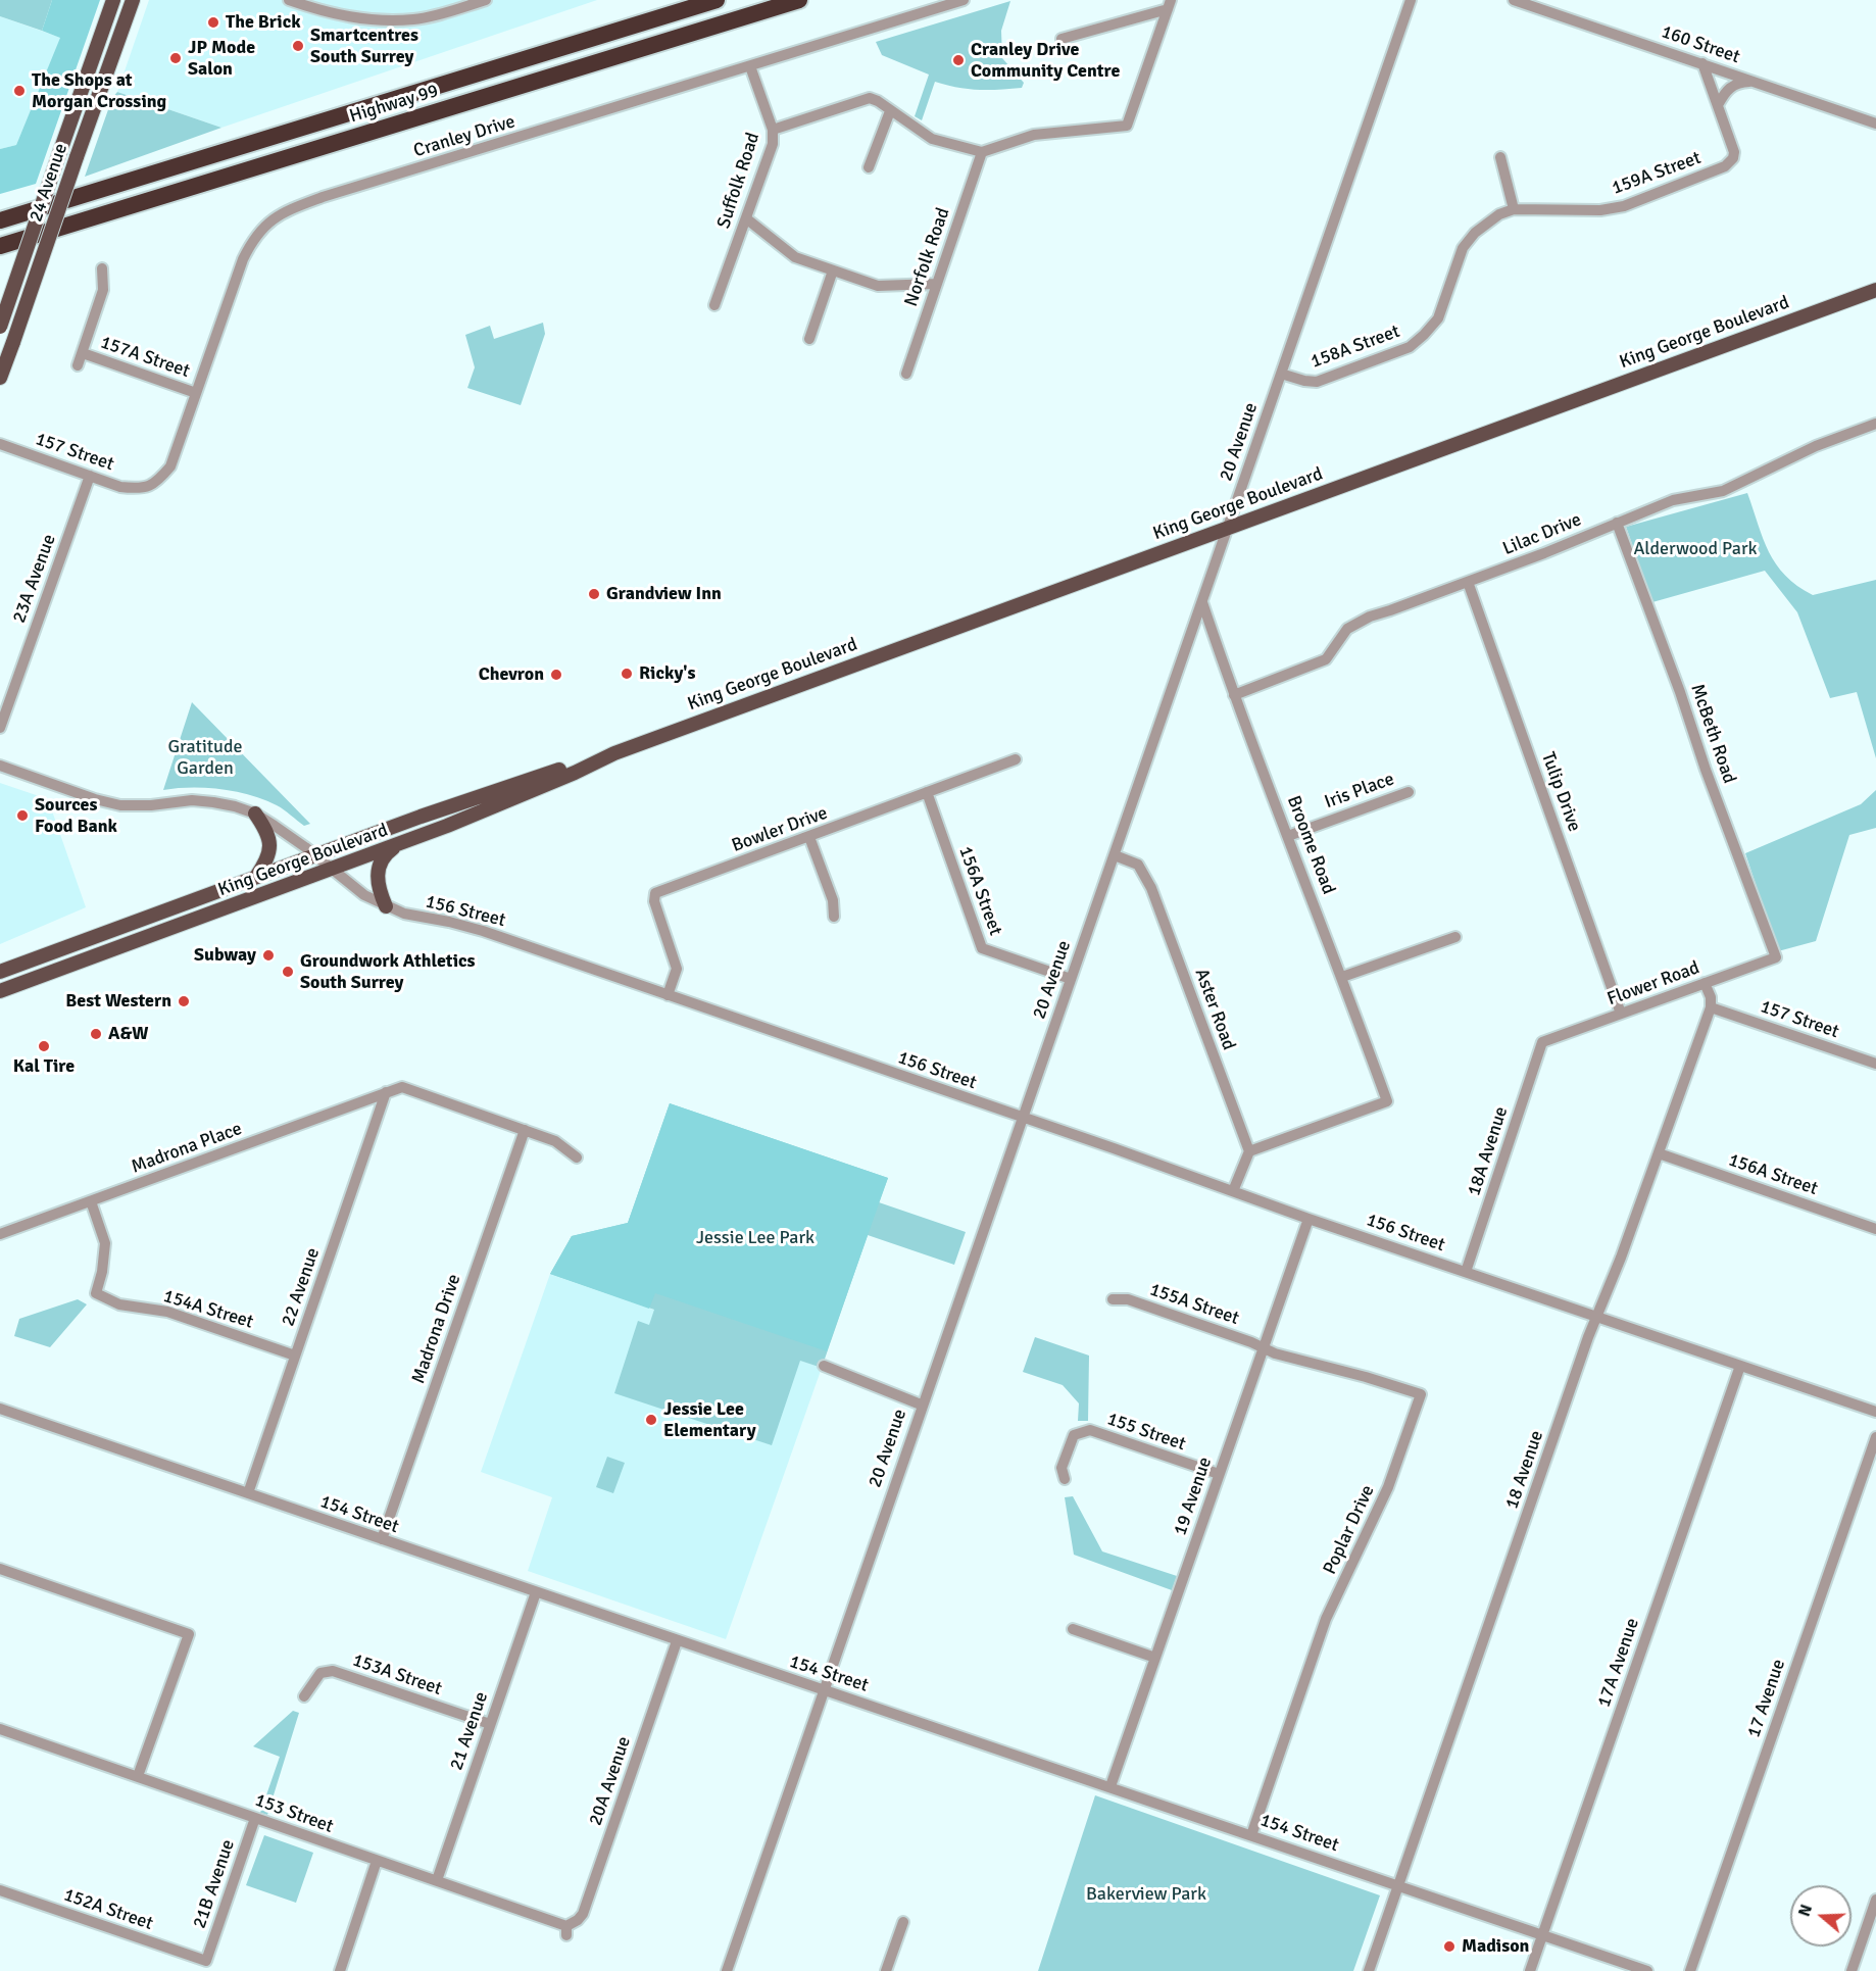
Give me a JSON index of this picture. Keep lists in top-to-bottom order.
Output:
{
  "streets": {
    "highway": ["Highway 99"],
    "main road": ["24 Avenue", "King George Boulevard"],
    "street": [
      "160 Street",
      "Cranley Drive",
      "159A Street",
      "Suffolk Road",
      "Norfolk Road",
      "158A Street",
      "157A Street",
      "20 Avenue",
      "157 Street",
      "Lilac Drive",
      "23A Avenue",
      "McBeth Road",
      "Iris Place",
      "Tulip Drive",
      "Bowler Drive",
      "Broome Road",
      "156A Street",
      "156 Street",
      "Flower Road",
      "Aster Road",
      "Madrona Place",
      "18A Avenue",
      "22 Avenue",
      "155A Street",
      "154A Street",
      "Madrona Drive",
      "155 Street",
      "18 Avenue",
      "19 Avenue",
      "154 Street",
      "Poplar Drive",
      "17A Avenue",
      "153A Street",
      "17 Avenue",
      "21 Avenue",
      "20A Avenue",
      "153 Street",
      "21B Avenue",
      "152A Street"
    ]
  },
  "crossings": [
    ["Cranley Drive", "Suffolk Road"],
    ["Cranley Drive", "157A Street"],
    ["Cranley Drive", "157 Street"],
    ["159A Street", "158A Street"],
    ["King George Boulevard", "20 Avenue"],
    ["King George Boulevard", "156 Street"],
    ["158A Street", "20 Avenue"],
    ["20 Avenue", "Broome Road"],
    ["20 Avenue", "156A Street"],
    ["20 Avenue", "156 Street"],
    ["20 Avenue", "Aster Road"],
    ["20 Avenue", "154 Street"],
    ["157 Street", "23A Avenue"],
    ["157 Street", "18 Avenue"],
    ["Lilac Drive", "McBeth Road"],
    ["Lilac Drive", "Tulip Drive"],
    ["Lilac Drive", "Broome Road"],
    ["McBeth Road", "Flower Road"],
    ["Iris Place", "Broome Road"],
    ["Tulip Drive", "Flower Road"],
    ["Bowler Drive", "156A Street"],
    ["Bowler Drive", "156 Street"],
    ["Broome Road", "Aster Road"],
    ["156A Street", "18 Avenue"],
    ["156 Street", "18A Avenue"],
    ["156 Street", "18 Avenue"],
    ["156 Street", "19 Avenue"],
    ["156 Street", "17A Avenue"],
    ["Flower Road", "18A Avenue"],
    ["Madrona Place", "22 Avenue"],
    ["Madrona Place", "154A Street"],
    ["22 Avenue", "154A Street"],
    ["22 Avenue", "154 Street"],
    ["155A Street", "19 Avenue"],
    ["155A Street", "Poplar Drive"],
    ["Madrona Drive", "154 Street"],
    ["155 Street", "19 Avenue"],
    ["18 Avenue", "154 Street"],
    ["19 Avenue", "154 Street"],
    ["19 Avenue", "Poplar Drive"],
    ["154 Street", "Poplar Drive"],
    ["154 Street", "17A Avenue"],
    ["154 Street", "21 Avenue"],
    ["154 Street", "20A Avenue"],
    ["153A Street", "21 Avenue"],
    ["21 Avenue", "153 Street"],
    ["20A Avenue", "153 Street"],
    ["153 Street", "21B Avenue"],
    ["21B Avenue", "152A Street"]
  ],
  "parks": [
    "Alderwood Park",
    "Gratitude Garden",
    "Jessie Lee Park",
    "Bakerview Park"
  ],
  "places": [
    "The Brick",
    "Smartcentres South Surrey",
    "JP Mode Salon",
    "Cranley Drive Community Centre",
    "The Shops at Morgan Crossing",
    "Grandview Inn",
    "Ricky's",
    "Chevron",
    "Sources Food Bank",
    "Subway",
    "Groundwork Athletics South Surrey",
    "Best Western",
    "A&W",
    "Kal Tire",
    "Jessie Lee Elementary",
    "Madison"
  ],
  "north": "left"
}
